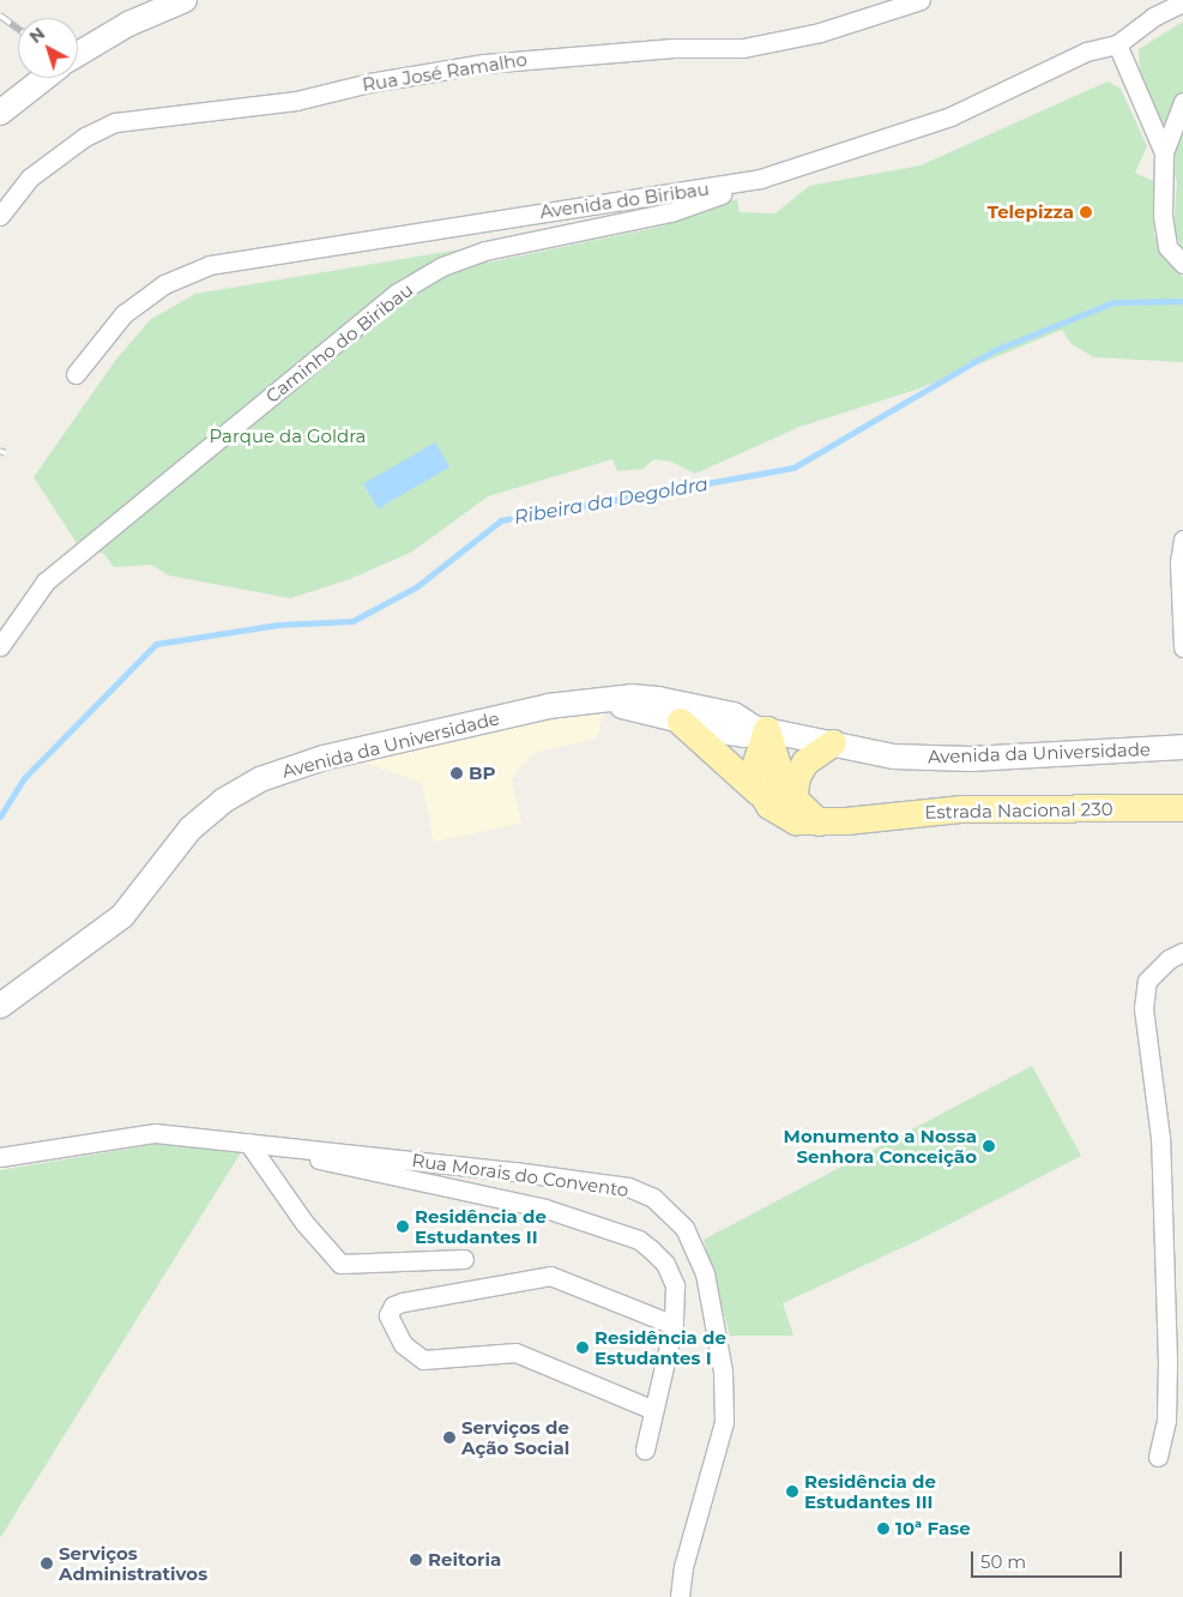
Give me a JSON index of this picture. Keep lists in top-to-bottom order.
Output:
{
  "streets": {
    "main road": ["Avenida da Universidade", "Estrada Nacional 230"],
    "street": [
      "Rua José Ramalho",
      "Avenida do Biribau",
      "Caminho do Biribau",
      "Rua Morais do Convento"
    ]
  },
  "crossings": [
    ["Avenida do Biribau", "Caminho do Biribau"],
    ["Avenida da Universidade", "Estrada Nacional 230"]
  ],
  "water": ["Ribeira da Degoldra"],
  "parks": ["Parque da Goldra"],
  "places": [
    "Telepizza",
    "BP",
    "Monumento a Nossa Senhora Conceição",
    "Residência de Estudantes II",
    "Residência de Estudantes I",
    "Serviços de Ação Social",
    "Residência de Estudantes III",
    "10ª Fase",
    "Reitoria",
    "Serviços Administrativos"
  ],
  "scale_bar": "50 m",
  "north": "top left"
}
